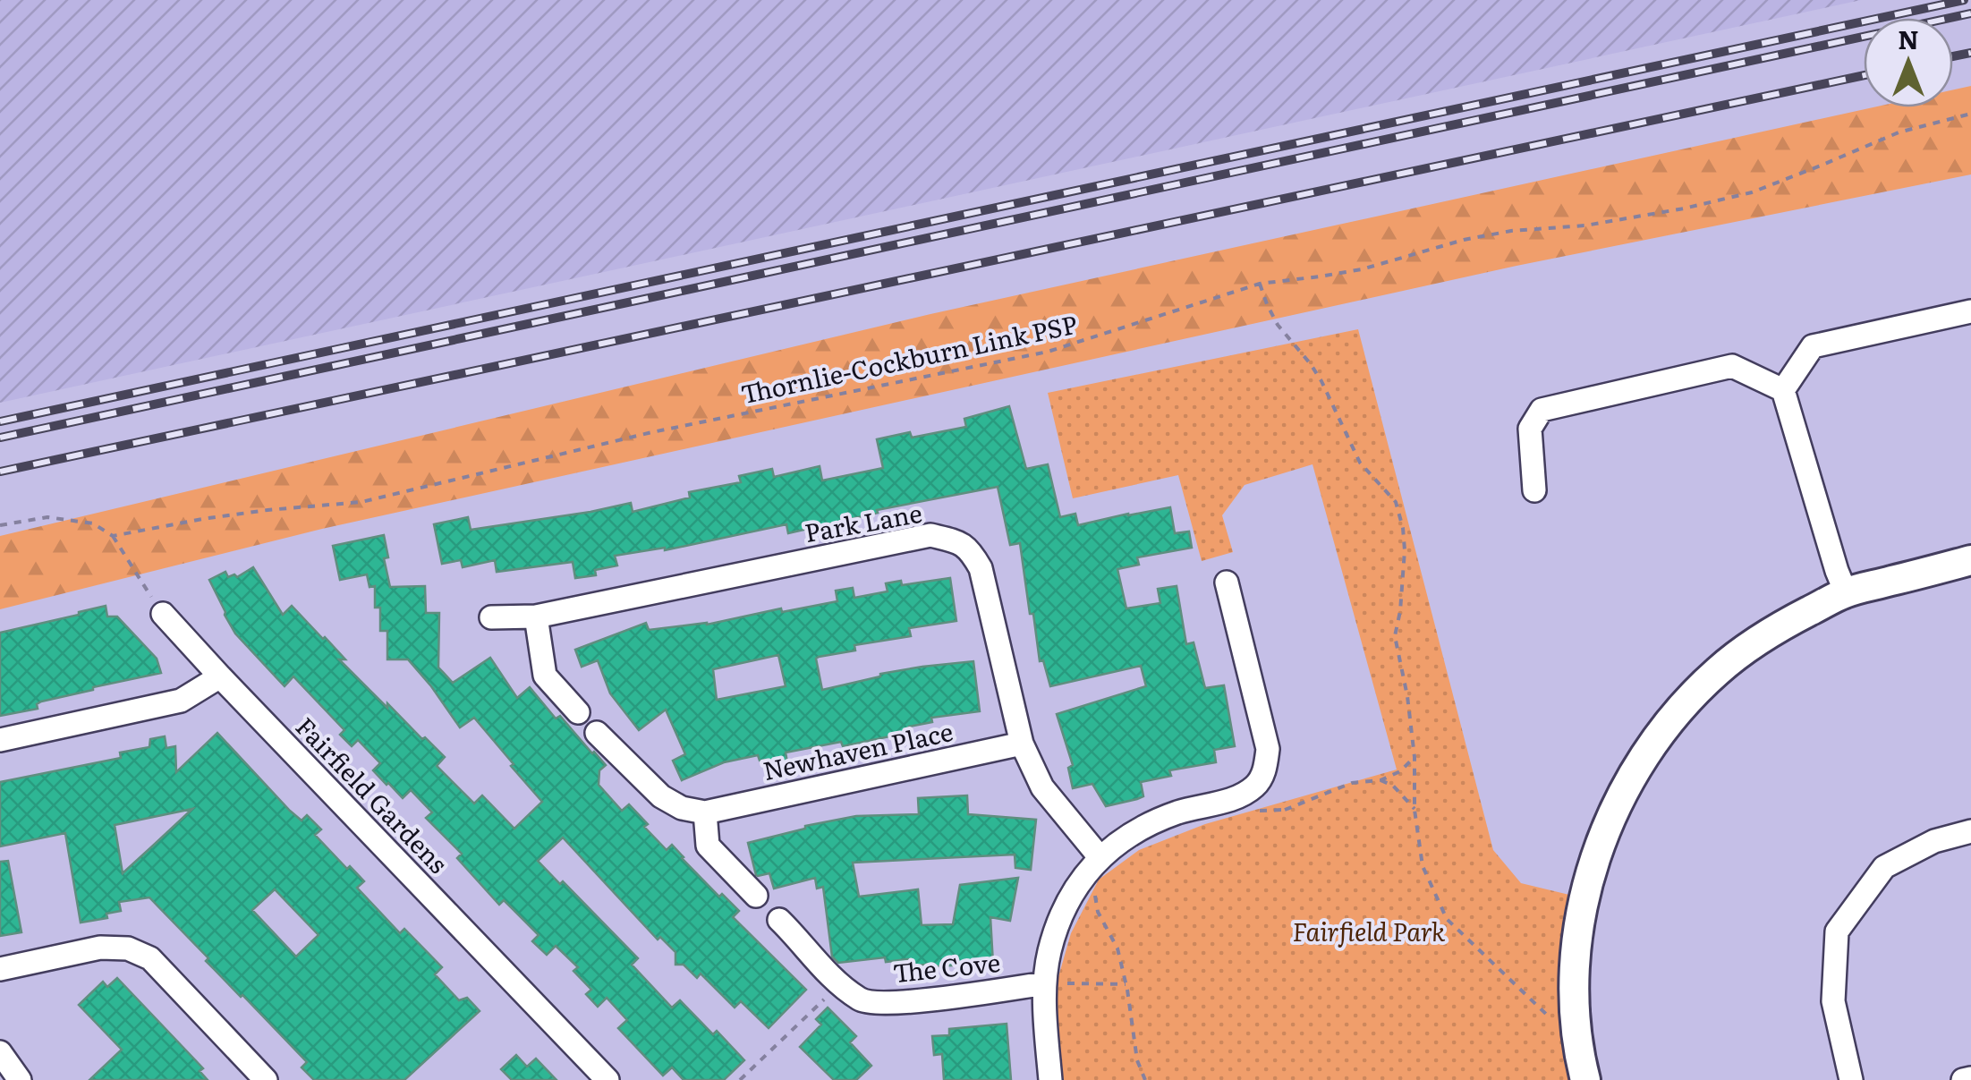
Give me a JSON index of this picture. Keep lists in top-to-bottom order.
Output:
{
  "streets": {
    "street": [
      "Park Lane",
      "Newhaven Place",
      "Fairfield Gardens",
      "The Cove"
    ],
    "path": ["Thornlie-Cockburn Link PSP"]
  },
  "crossings": [
    ["Park Lane", "Newhaven Place"]
  ],
  "parks": ["Fairfield Park"],
  "north": "top"
}
